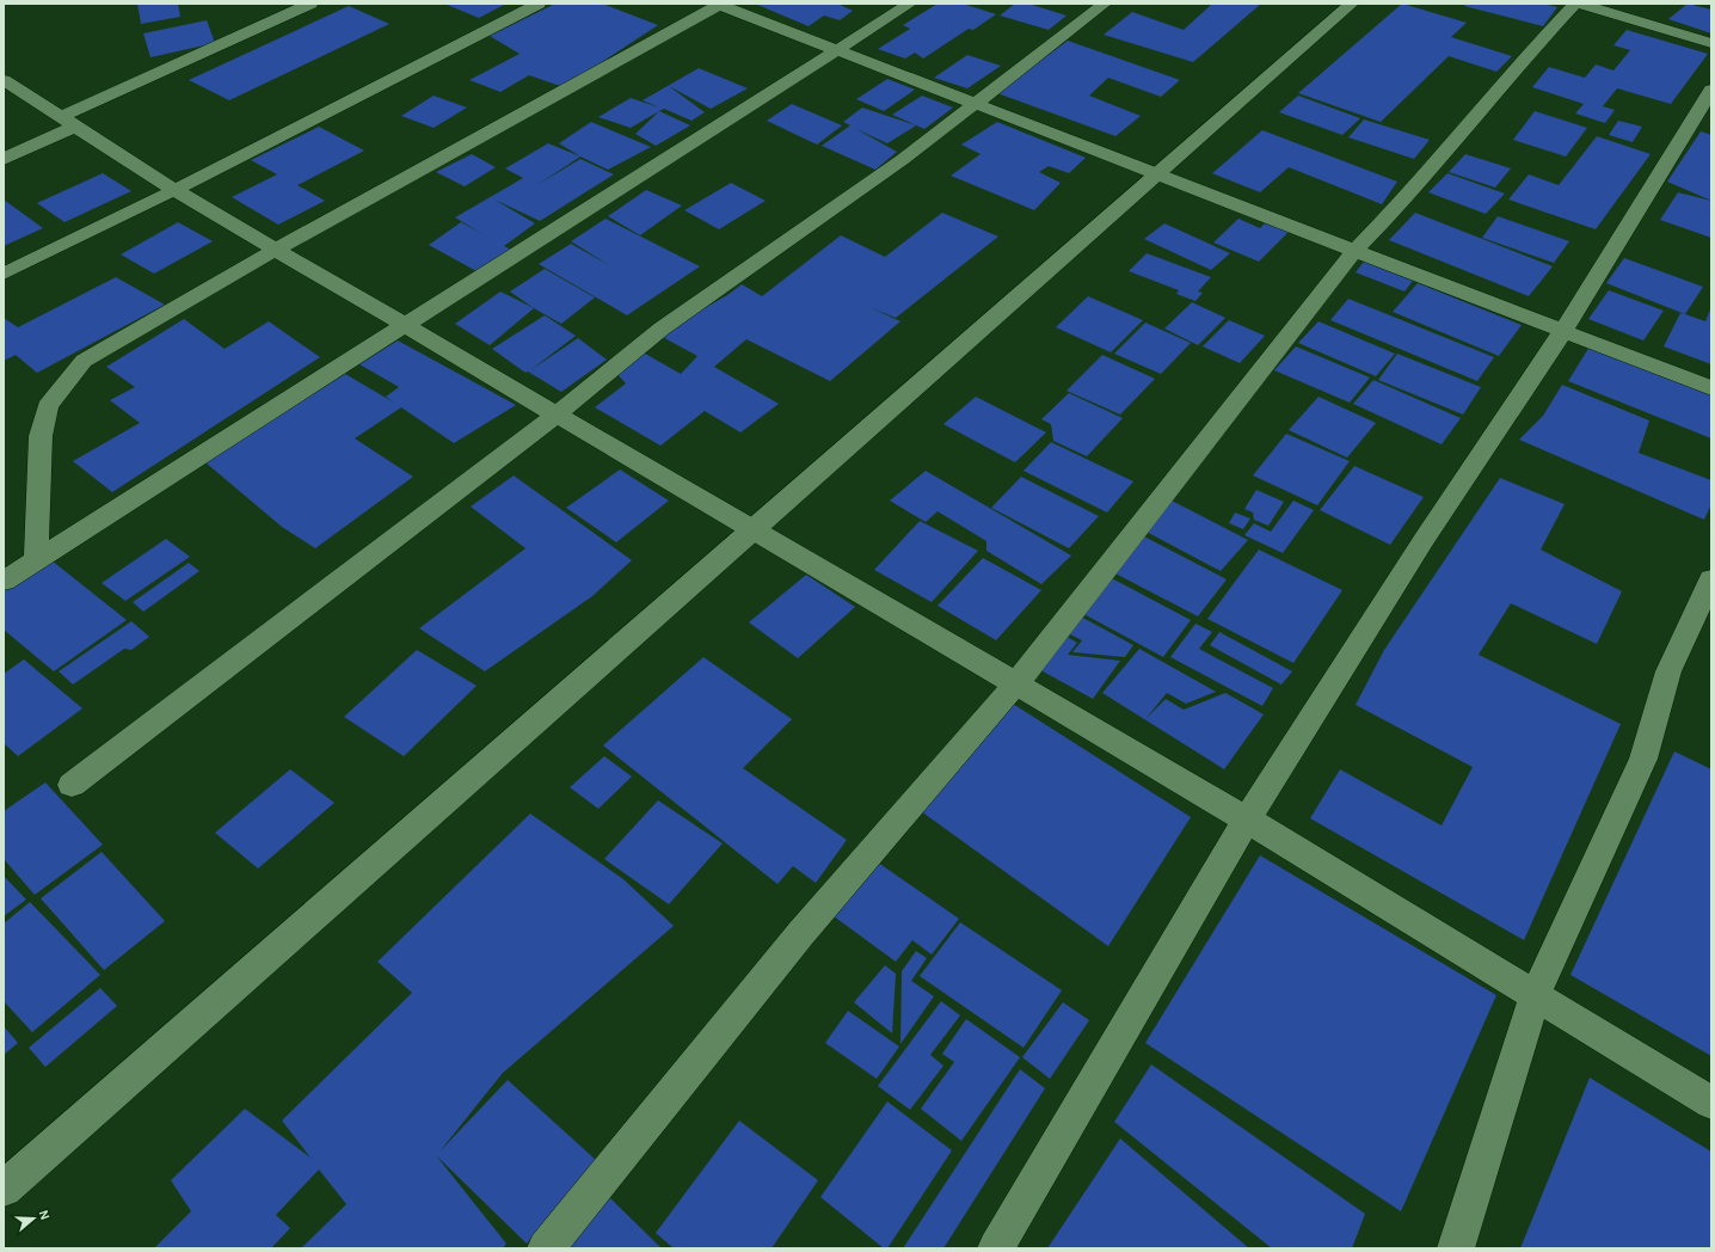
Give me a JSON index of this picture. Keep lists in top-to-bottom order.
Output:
{
  "north": "right"
}
